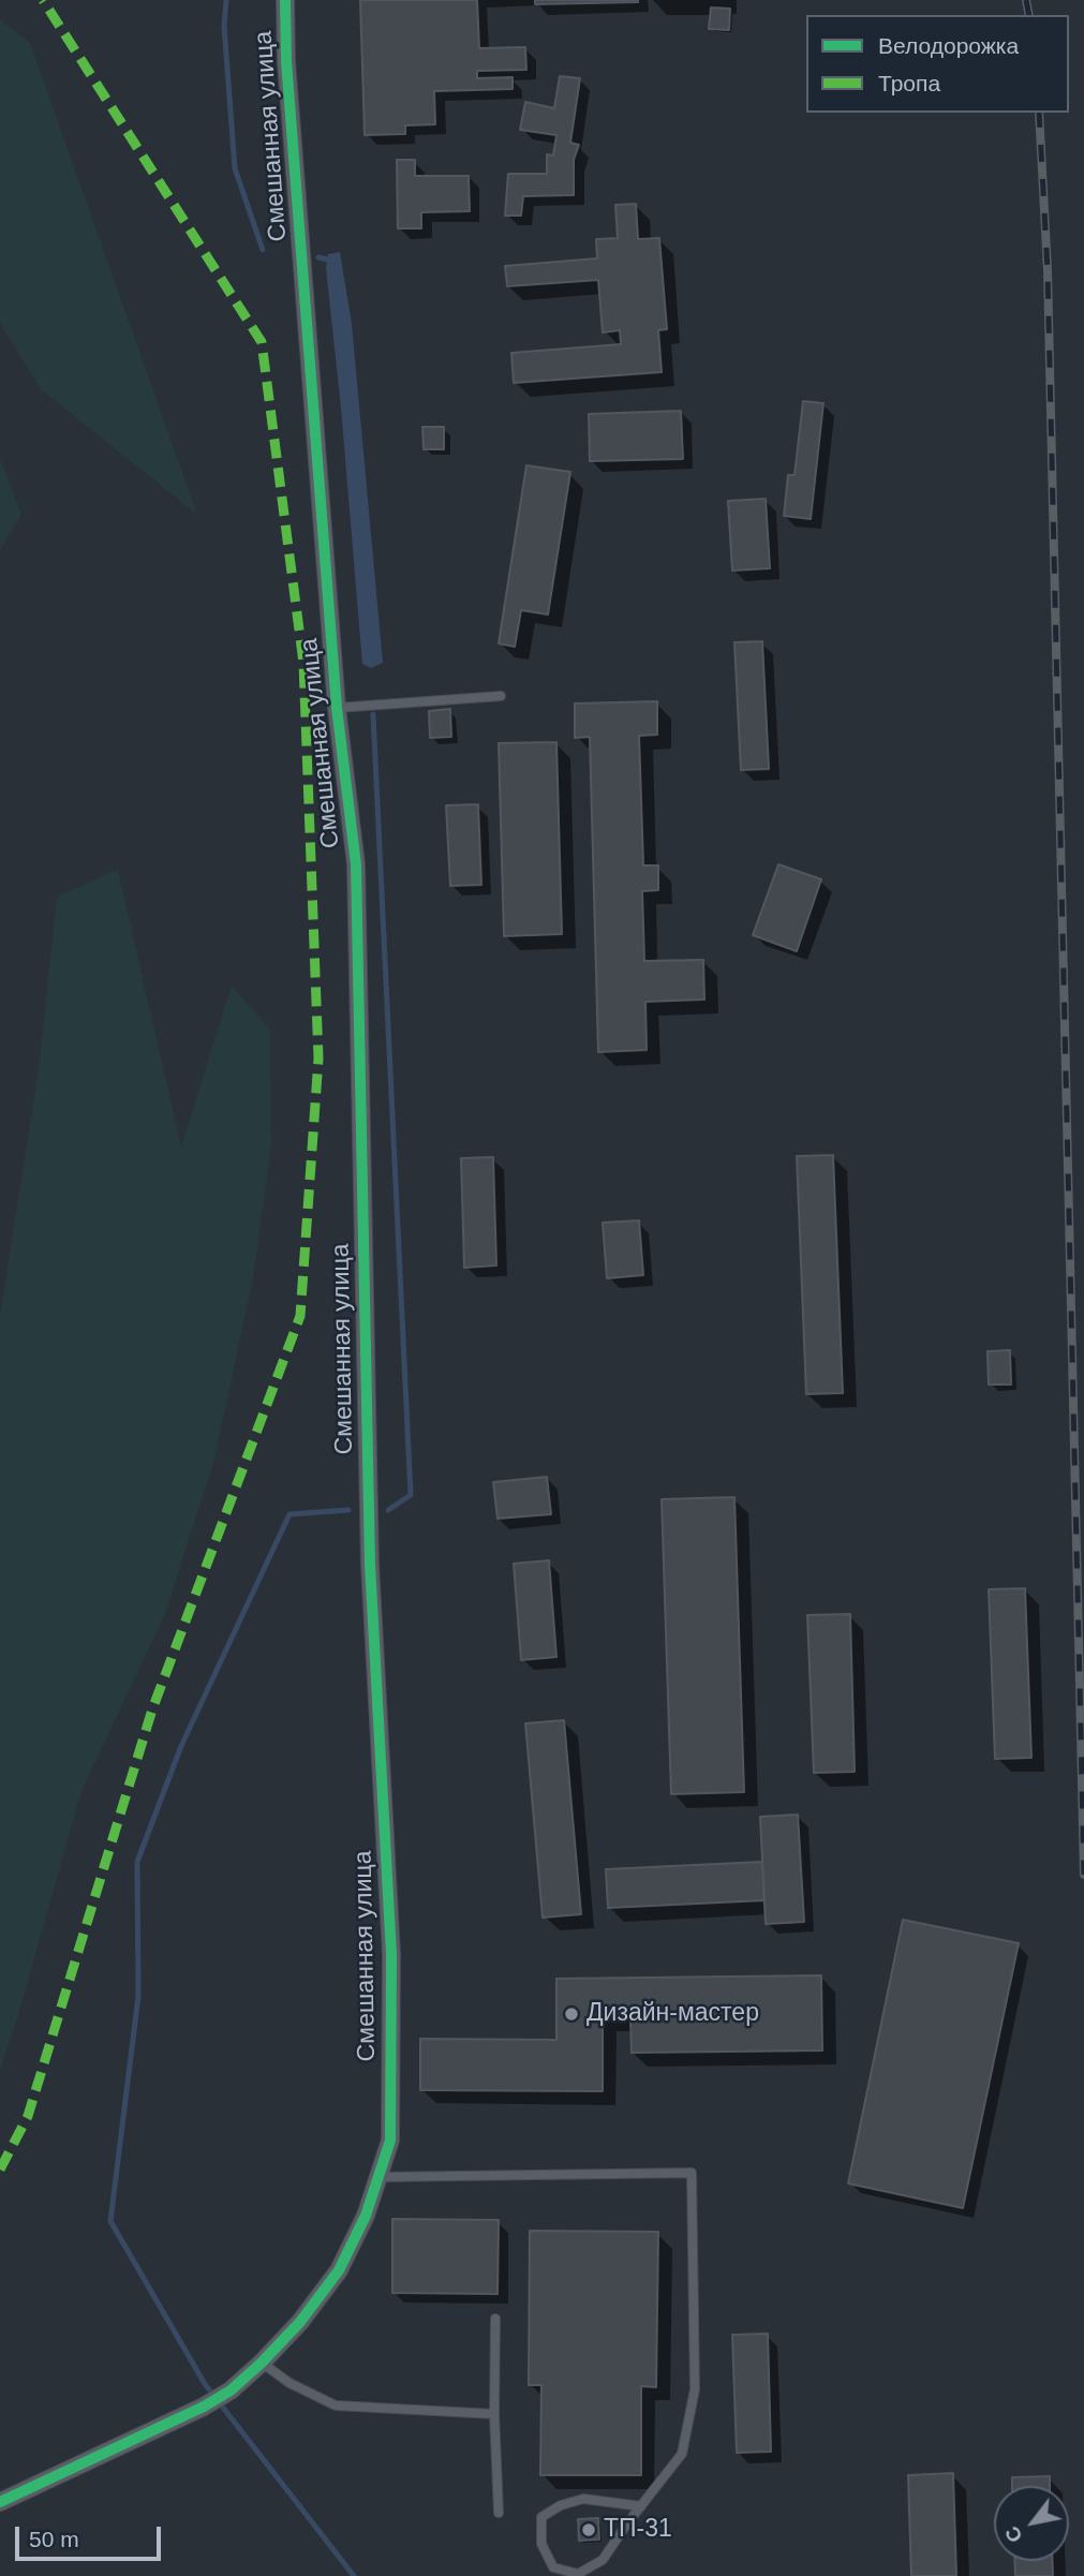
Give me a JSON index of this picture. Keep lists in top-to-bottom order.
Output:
{
  "streets": {
    "street": ["Смешанная улица"]
  },
  "places": ["Дизайн-мастер", "ТП-31"],
  "legend": ["Велодорожка", "Тропа"],
  "scale_bar": "50 m",
  "north": "bottom left"
}
